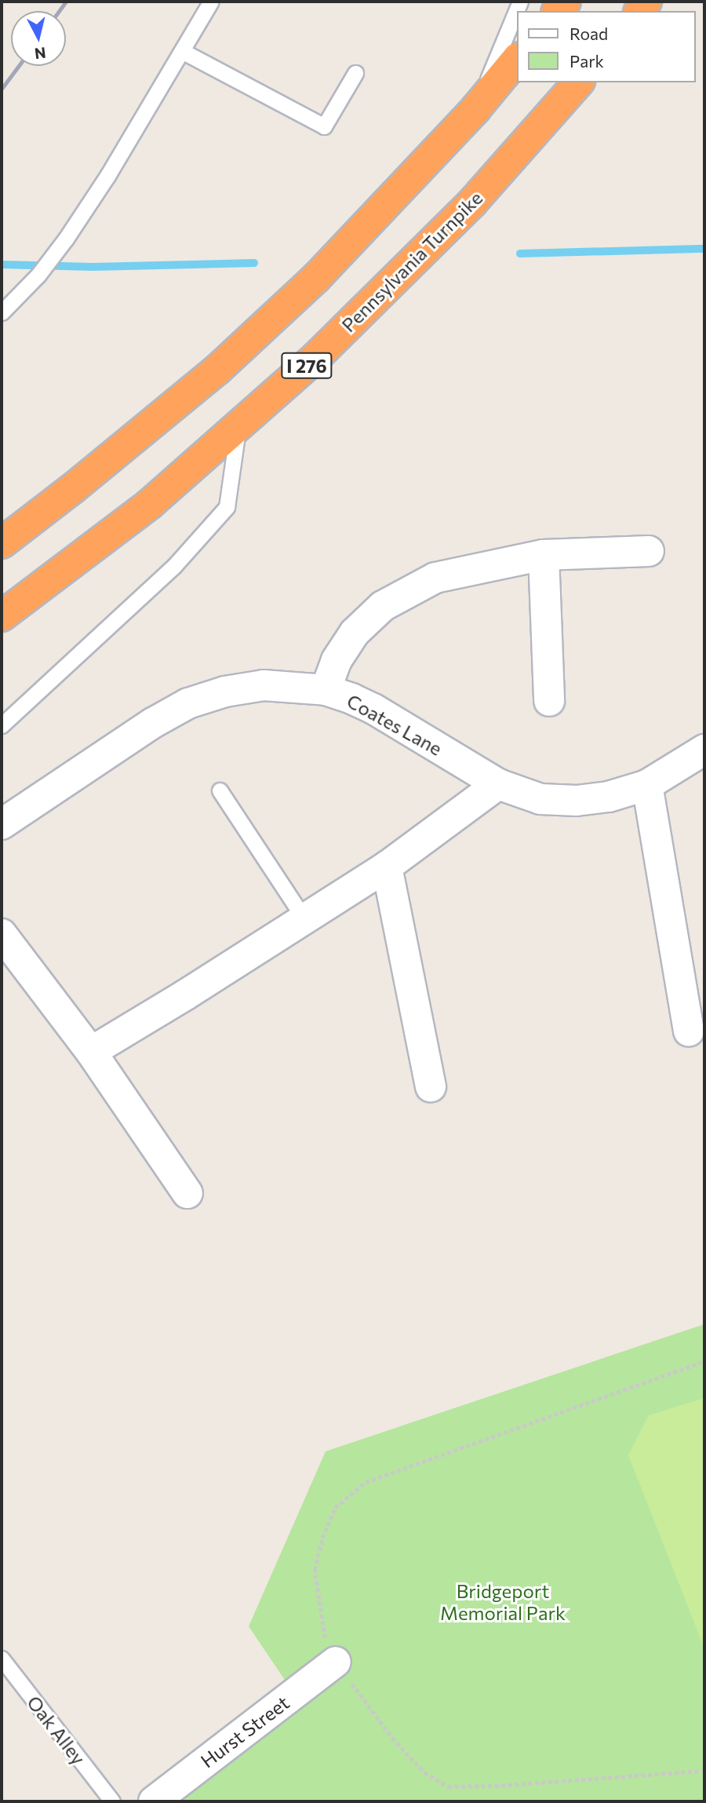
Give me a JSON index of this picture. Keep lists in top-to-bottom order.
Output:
{
  "streets": {
    "highway": ["Pennsylvania Turnpike", "I 276"],
    "street": ["Coates Lane", "Hurst Street"],
    "lane": ["Oak Alley"]
  },
  "parks": ["Bridgeport Memorial Park"],
  "legend": ["Road", "Park"],
  "north": "bottom"
}
